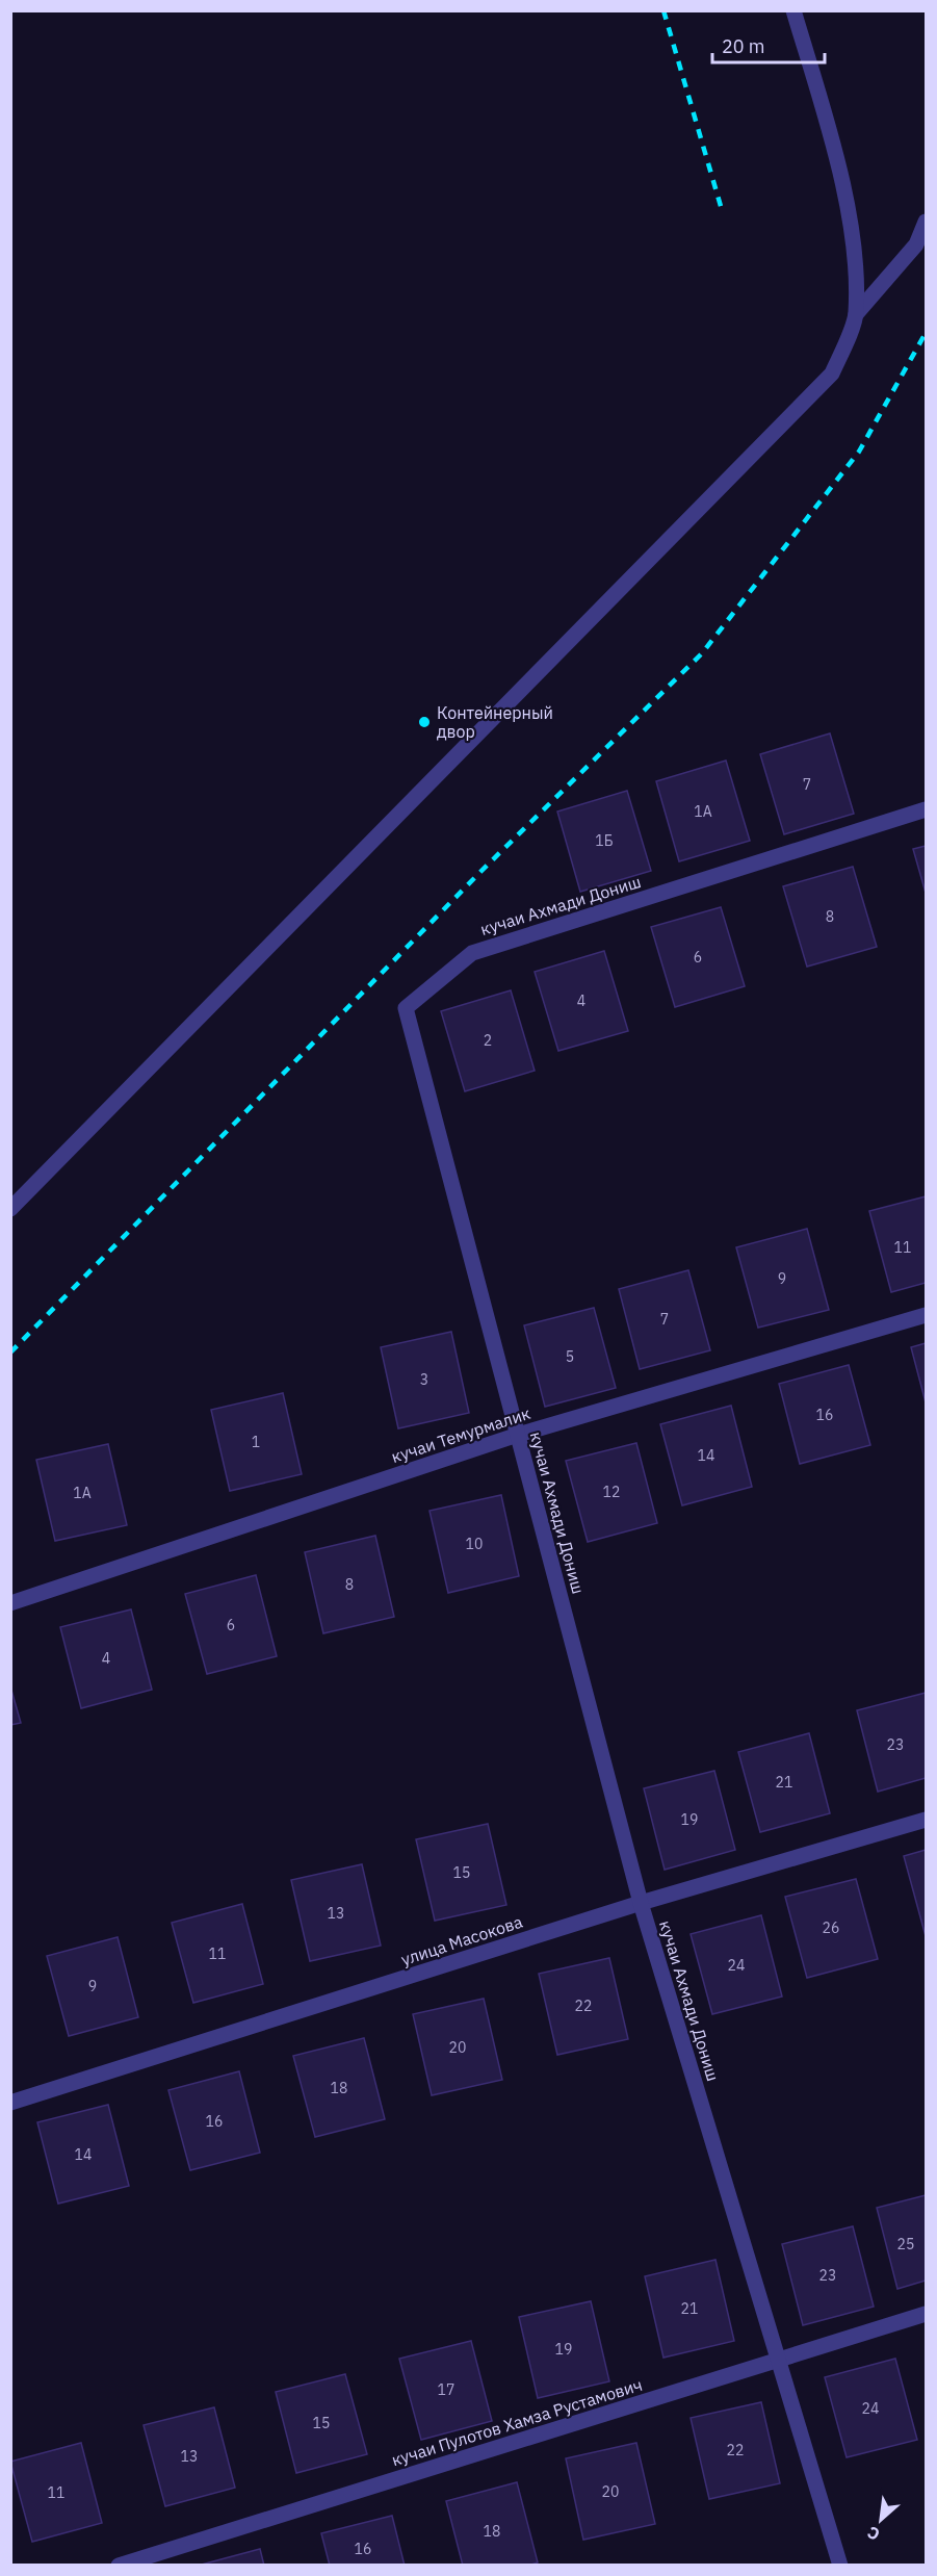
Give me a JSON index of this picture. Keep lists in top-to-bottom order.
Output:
{
  "streets": {
    "street": [
      "кучаи Ахмади Дониш",
      "кучаи Темурмалик",
      "улица Масокова",
      "кучаи Пулотов Хамза Рустамович"
    ]
  },
  "crossings": [
    ["кучаи Ахмади Дониш", "кучаи Темурмалик"],
    ["кучаи Ахмади Дониш", "улица Масокова"],
    ["кучаи Ахмади Дониш", "кучаи Пулотов Хамза Рустамович"]
  ],
  "places": ["Контейнерный двор"],
  "house_numbers": [
    "7",
    "1А",
    "1Б",
    "8",
    "6",
    "4",
    "2",
    "11",
    "9",
    "7",
    "5",
    "3",
    "16",
    "1",
    "14",
    "12",
    "1А",
    "10",
    "8",
    "6",
    "4",
    "23",
    "21",
    "19",
    "15",
    "13",
    "26",
    "11",
    "24",
    "9",
    "22",
    "20",
    "18",
    "16",
    "14",
    "25",
    "23",
    "21",
    "19",
    "17",
    "24",
    "15",
    "22",
    "13",
    "20",
    "11",
    "18",
    "16"
  ],
  "scale_bar": "20 m",
  "north": "bottom left"
}
